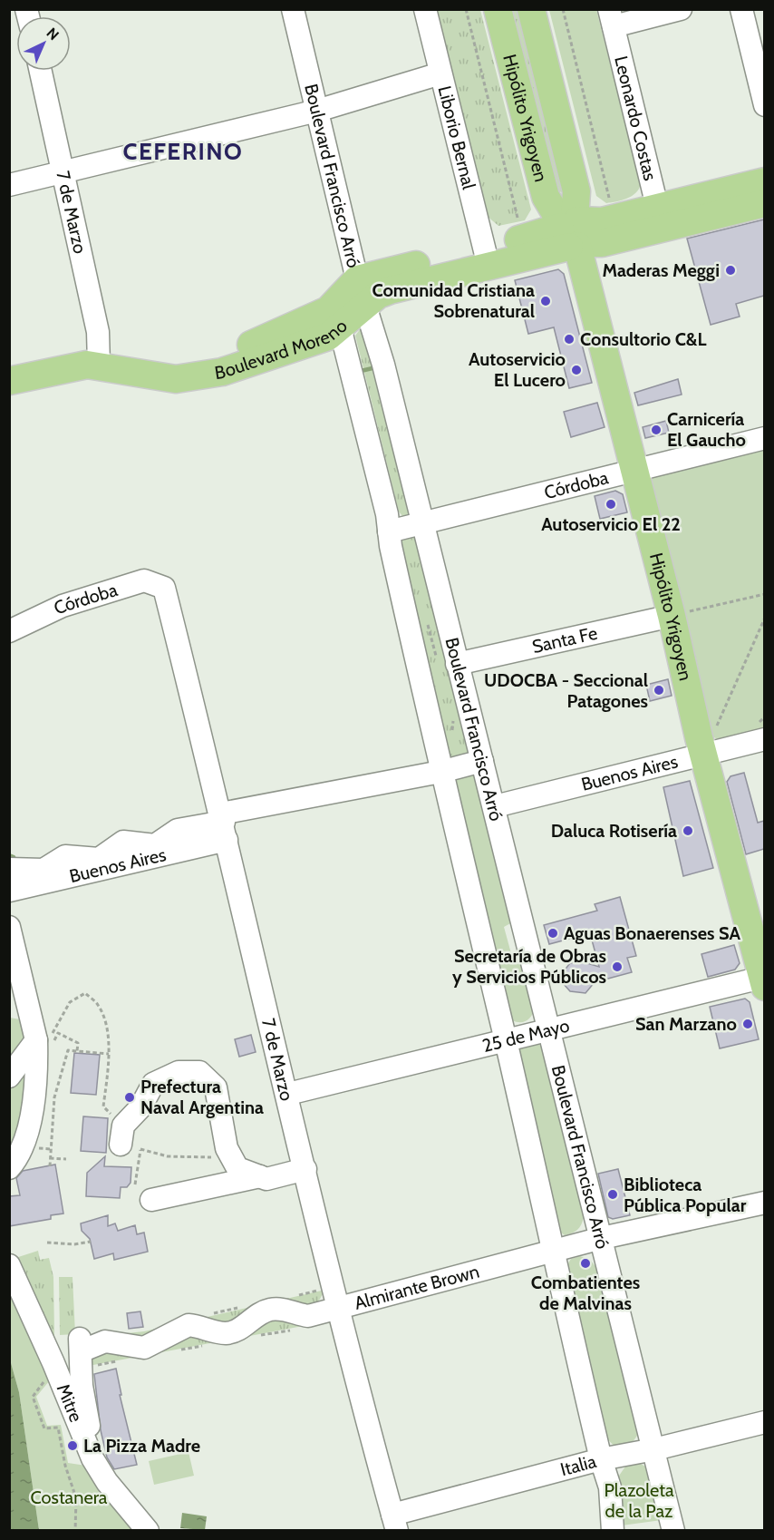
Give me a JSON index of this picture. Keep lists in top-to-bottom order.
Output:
{
  "streets": {
    "main road": ["Hipólito Yrigoyen", "Boulevard Moreno"],
    "street": [
      "Leonardo Costas",
      "Liborio Bernal",
      "Boulevard Francisco Arró",
      "7 de Marzo",
      "Córdoba",
      "Santa Fe",
      "Buenos Aires",
      "25 de Mayo",
      "Almirante Brown",
      "Mitre",
      "Italia"
    ]
  },
  "crossings": [
    ["Hipólito Yrigoyen", "Boulevard Moreno"],
    ["Hipólito Yrigoyen", "Córdoba"],
    ["Hipólito Yrigoyen", "Santa Fe"],
    ["Hipólito Yrigoyen", "Buenos Aires"],
    ["Hipólito Yrigoyen", "25 de Mayo"],
    ["Leonardo Costas", "Boulevard Moreno"],
    ["Liborio Bernal", "Boulevard Moreno"],
    ["Boulevard Francisco Arró", "Boulevard Moreno"],
    ["Boulevard Francisco Arró", "Córdoba"],
    ["Boulevard Francisco Arró", "Santa Fe"],
    ["Boulevard Francisco Arró", "Buenos Aires"],
    ["Boulevard Francisco Arró", "25 de Mayo"],
    ["Boulevard Francisco Arró", "Almirante Brown"],
    ["Boulevard Francisco Arró", "Italia"],
    ["7 de Marzo", "Boulevard Moreno"],
    ["7 de Marzo", "Córdoba"],
    ["7 de Marzo", "Buenos Aires"],
    ["7 de Marzo", "25 de Mayo"],
    ["7 de Marzo", "Almirante Brown"],
    ["7 de Marzo", "Italia"],
    ["Almirante Brown", "Mitre"]
  ],
  "districts": ["CEFERINO"],
  "parks": ["Plazoleta de la Paz", "Costanera"],
  "places": [
    "Maderas Meggi",
    "Comunidad Cristiana Sobrenatural",
    "Consultorio C&L",
    "Autoservicio El Lucero",
    "Carnicería El Gaucho",
    "Autoservicio El 22",
    "UDOCBA - Seccional Patagones",
    "Daluca Rotisería",
    "Aguas Bonaerenses SA",
    "Secretaría de Obras y Servicios Públicos",
    "San Marzano",
    "Prefectura Naval Argentina",
    "Biblioteca Pública Popular",
    "Combatientes de Malvinas",
    "La Pizza Madre"
  ],
  "north": "top right"
}
